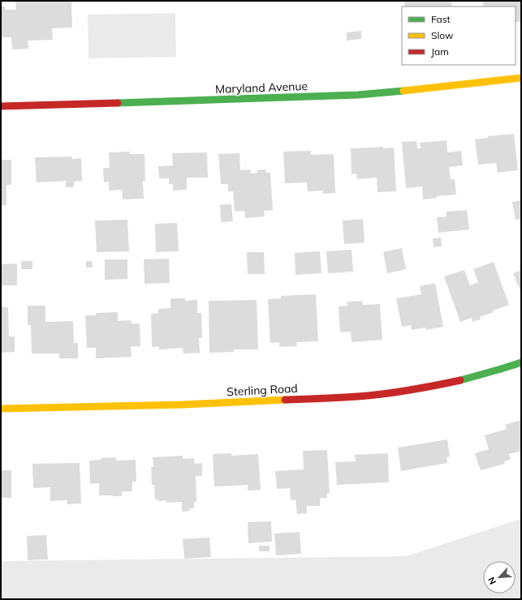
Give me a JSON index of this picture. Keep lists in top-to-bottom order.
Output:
{
  "streets": {
    "street": ["Maryland Avenue", "Sterling Road"]
  },
  "legend": ["Fast", "Slow", "Jam"],
  "north": "bottom left"
}
